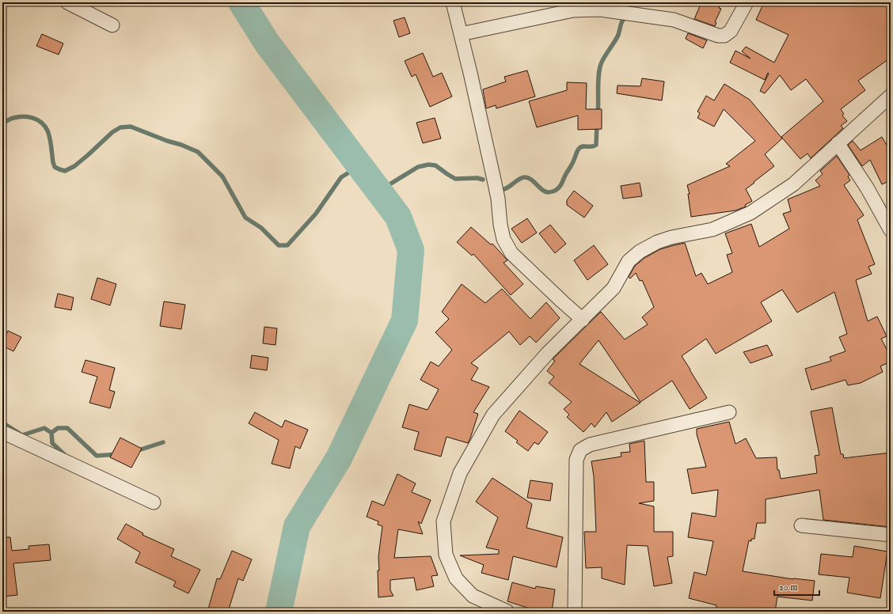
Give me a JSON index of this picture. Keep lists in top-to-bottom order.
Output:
{
  "scale_bar": "20 m"
}
